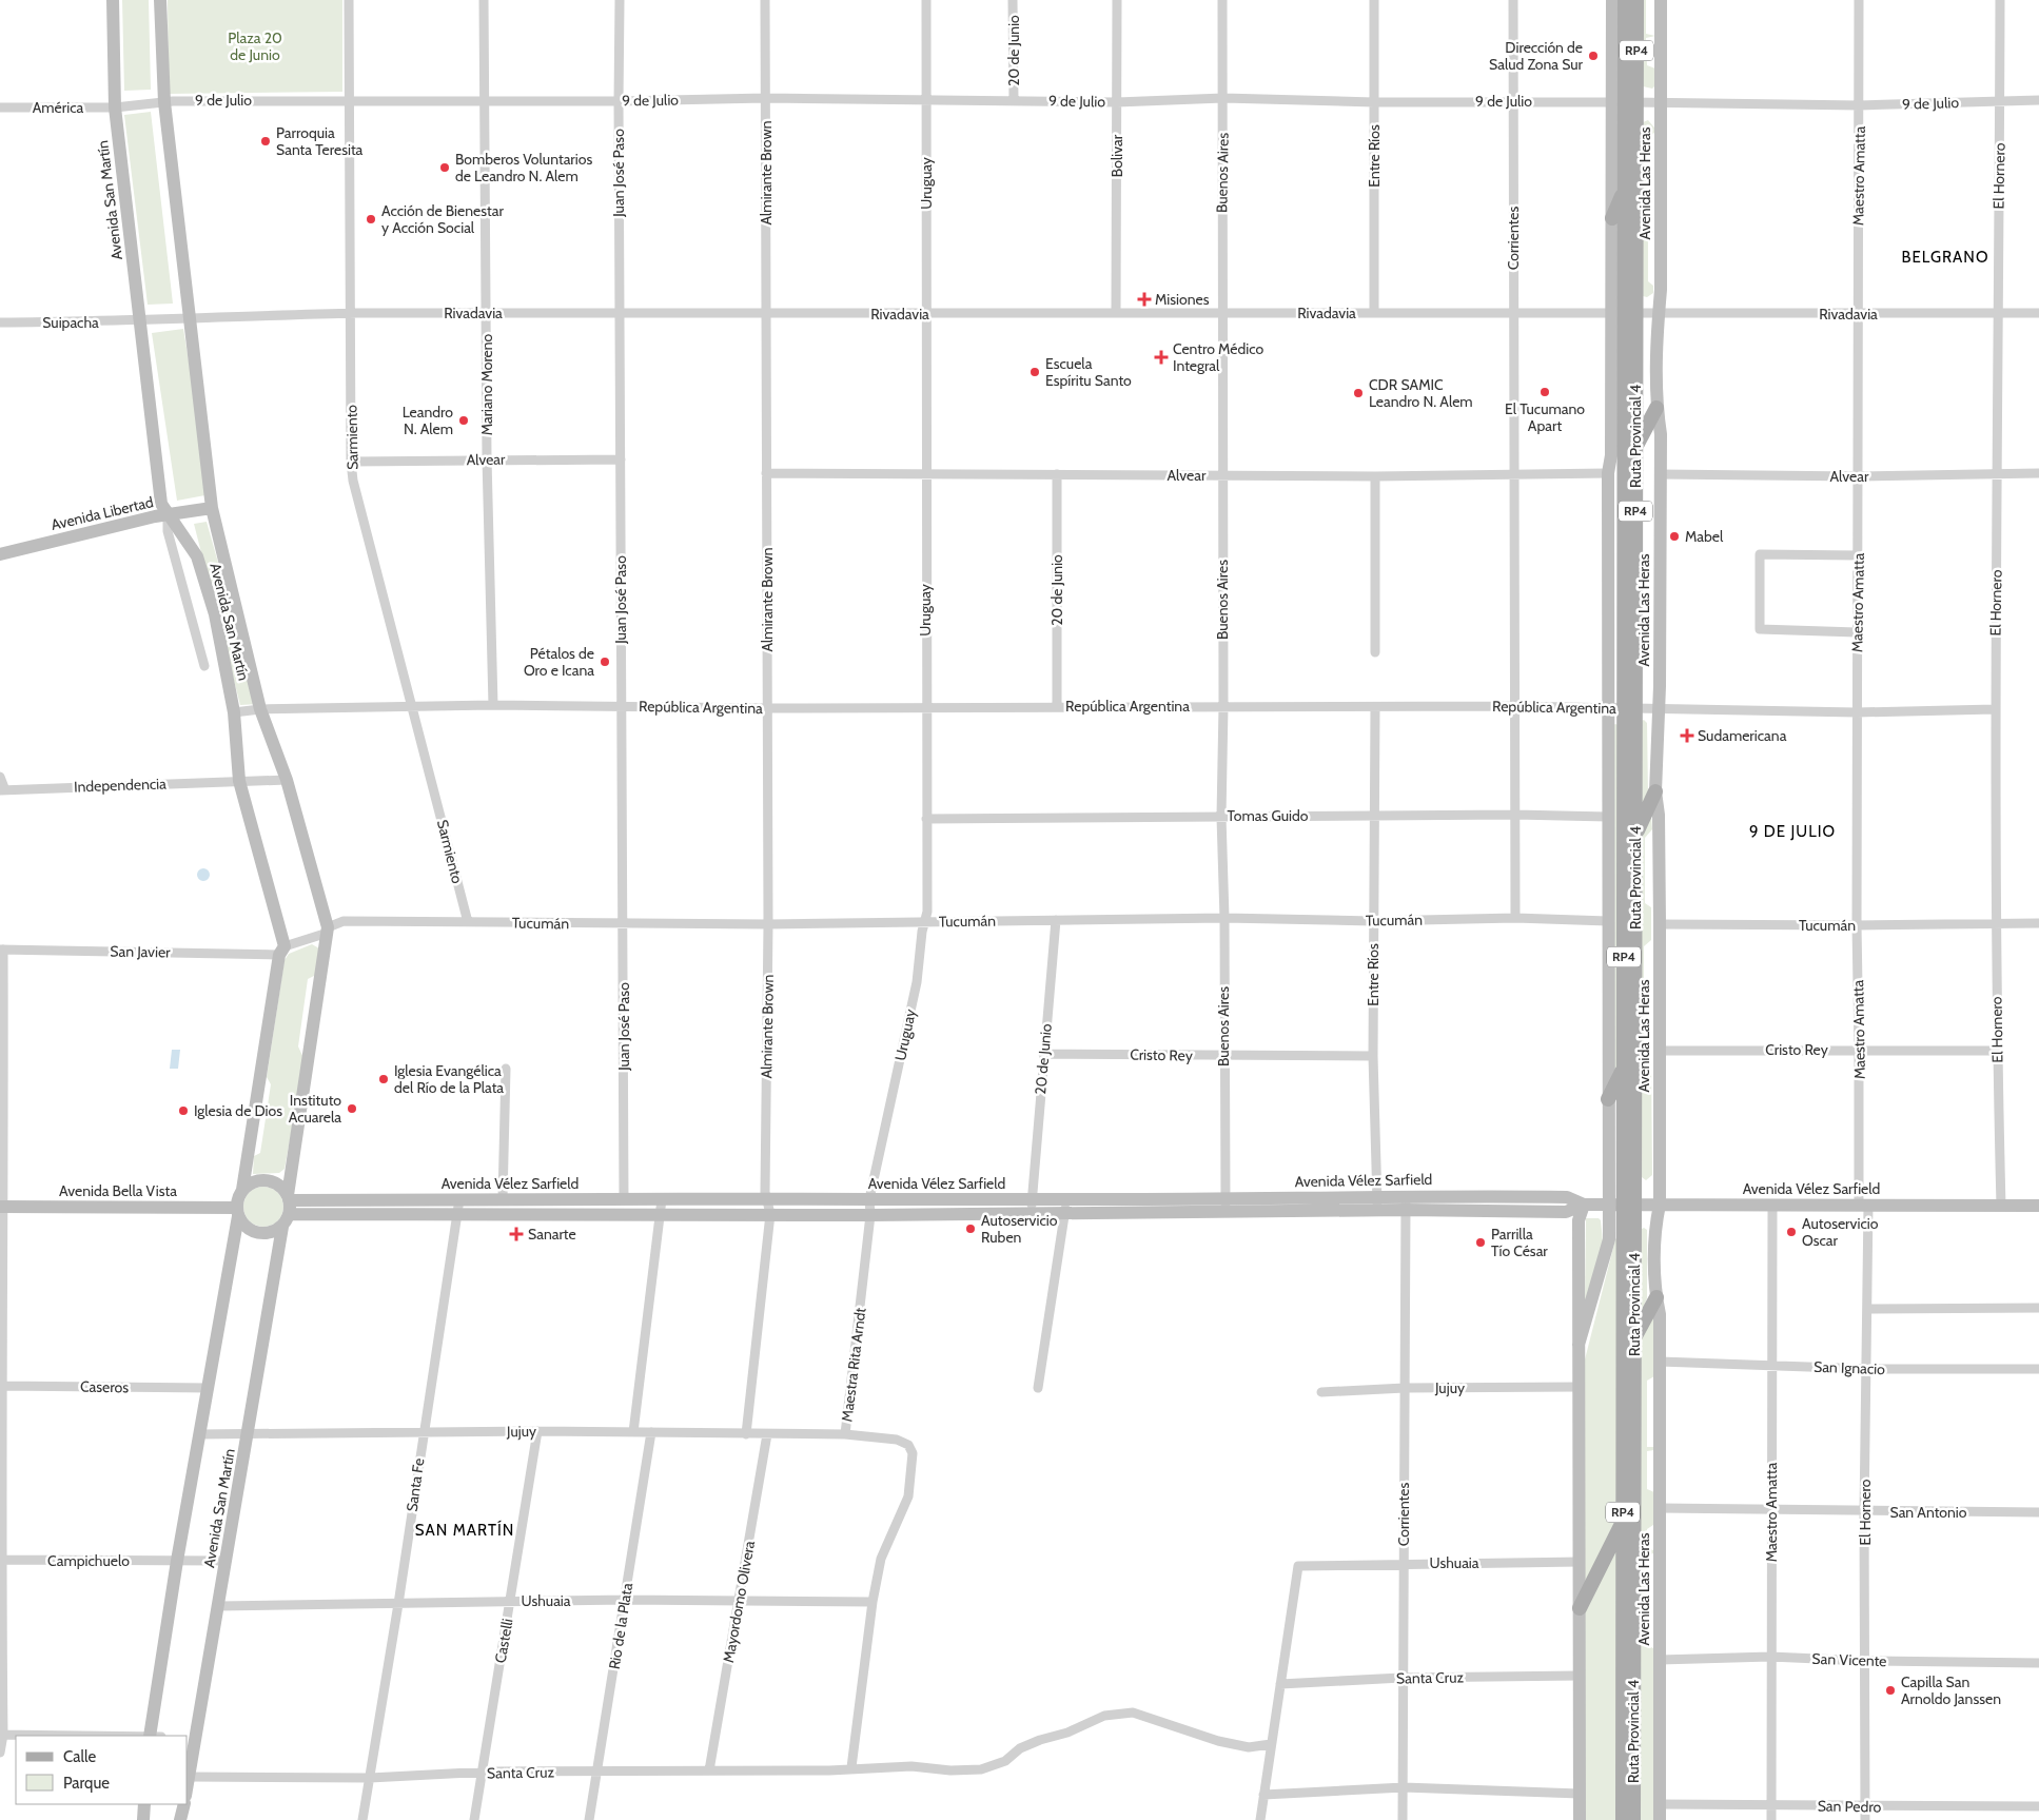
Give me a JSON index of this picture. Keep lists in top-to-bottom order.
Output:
{
  "streets": {
    "main road": [
      "RP4",
      "Avenida Las Heras",
      "Avenida San Martín",
      "Ruta Provincial 4",
      "Avenida Libertad",
      "Avenida Vélez Sarfield",
      "Avenida Bella Vista"
    ],
    "street": [
      "20 de Junio",
      "9 de Julio",
      "América",
      "Bolivar",
      "Entre Ríos",
      "Juan José Paso",
      "Almirante Brown",
      "Buenos Aires",
      "Maestro Amatta",
      "El Hornero",
      "Uruguay",
      "Corrientes",
      "Rivadavia",
      "Suipacha",
      "Mariano Moreno",
      "Sarmiento",
      "Alvear",
      "República Argentina",
      "Independencia",
      "Tomas Guido",
      "Tucumán",
      "San Javier",
      "Cristo Rey",
      "Maestra Rita Arndt",
      "San Ignacio",
      "Caseros",
      "Jujuy",
      "Santa Fe",
      "San Antonio",
      "Campichuelo",
      "Ushuaia",
      "Mayordomo Olivera",
      "Rio de la Plata",
      "Castelli",
      "San Vicente",
      "Santa Cruz",
      "San Pedro"
    ]
  },
  "crossings": [
    ["20 de Junio", "9 de Julio"],
    ["20 de Junio", "Alvear"],
    ["20 de Junio", "República Argentina"],
    ["20 de Junio", "Tucumán"],
    ["20 de Junio", "Cristo Rey"],
    ["20 de Junio", "Avenida Vélez Sarfield"],
    ["9 de Julio", "América"],
    ["9 de Julio", "Bolivar"],
    ["9 de Julio", "Entre Ríos"],
    ["9 de Julio", "Juan José Paso"],
    ["9 de Julio", "Almirante Brown"],
    ["9 de Julio", "Buenos Aires"],
    ["9 de Julio", "Maestro Amatta"],
    ["9 de Julio", "El Hornero"],
    ["9 de Julio", "Uruguay"],
    ["9 de Julio", "Avenida Las Heras"],
    ["9 de Julio", "Avenida San Martín"],
    ["9 de Julio", "Corrientes"],
    ["9 de Julio", "Mariano Moreno"],
    ["9 de Julio", "Ruta Provincial 4"],
    ["9 de Julio", "Sarmiento"],
    ["América", "Avenida San Martín"],
    ["Bolivar", "Rivadavia"],
    ["Entre Ríos", "Rivadavia"],
    ["Entre Ríos", "República Argentina"],
    ["Entre Ríos", "Tomas Guido"],
    ["Entre Ríos", "Tucumán"],
    ["Entre Ríos", "Cristo Rey"],
    ["Entre Ríos", "Avenida Vélez Sarfield"],
    ["Juan José Paso", "Rivadavia"],
    ["Juan José Paso", "Alvear"],
    ["Juan José Paso", "República Argentina"],
    ["Juan José Paso", "Tucumán"],
    ["Juan José Paso", "Avenida Vélez Sarfield"],
    ["Almirante Brown", "Rivadavia"],
    ["Almirante Brown", "Alvear"],
    ["Almirante Brown", "República Argentina"],
    ["Almirante Brown", "Tucumán"],
    ["Almirante Brown", "Avenida Vélez Sarfield"],
    ["Buenos Aires", "Rivadavia"],
    ["Buenos Aires", "Alvear"],
    ["Buenos Aires", "República Argentina"],
    ["Buenos Aires", "Tomas Guido"],
    ["Buenos Aires", "Tucumán"],
    ["Buenos Aires", "Cristo Rey"],
    ["Buenos Aires", "Avenida Vélez Sarfield"],
    ["Maestro Amatta", "El Hornero"],
    ["Maestro Amatta", "Rivadavia"],
    ["Maestro Amatta", "Alvear"],
    ["Maestro Amatta", "República Argentina"],
    ["Maestro Amatta", "Tucumán"],
    ["Maestro Amatta", "Cristo Rey"],
    ["Maestro Amatta", "Avenida Vélez Sarfield"],
    ["Maestro Amatta", "San Ignacio"],
    ["Maestro Amatta", "San Antonio"],
    ["Maestro Amatta", "San Vicente"],
    ["Maestro Amatta", "San Pedro"],
    ["El Hornero", "Rivadavia"],
    ["El Hornero", "Alvear"],
    ["El Hornero", "República Argentina"],
    ["El Hornero", "Tucumán"],
    ["El Hornero", "Cristo Rey"],
    ["El Hornero", "Avenida Vélez Sarfield"],
    ["El Hornero", "San Ignacio"],
    ["El Hornero", "San Antonio"],
    ["El Hornero", "San Vicente"],
    ["El Hornero", "San Pedro"],
    ["Uruguay", "Rivadavia"],
    ["Uruguay", "Alvear"],
    ["Uruguay", "República Argentina"],
    ["Uruguay", "Tomas Guido"],
    ["Uruguay", "Tucumán"],
    ["Uruguay", "Avenida Vélez Sarfield"],
    ["Uruguay", "Maestra Rita Arndt"],
    ["Avenida Las Heras", "Rivadavia"],
    ["Avenida Las Heras", "Alvear"],
    ["Avenida Las Heras", "República Argentina"],
    ["Avenida Las Heras", "Tucumán"],
    ["Avenida Las Heras", "Cristo Rey"],
    ["Avenida Las Heras", "Avenida Vélez Sarfield"],
    ["Avenida Las Heras", "San Ignacio"],
    ["Avenida Las Heras", "San Antonio"],
    ["Avenida Las Heras", "San Vicente"],
    ["Avenida Las Heras", "San Pedro"],
    ["Avenida San Martín", "Rivadavia"],
    ["Avenida San Martín", "Suipacha"],
    ["Avenida San Martín", "Avenida Libertad"],
    ["Avenida San Martín", "República Argentina"],
    ["Avenida San Martín", "Independencia"],
    ["Avenida San Martín", "Tucumán"],
    ["Avenida San Martín", "San Javier"],
    ["Avenida San Martín", "Avenida Vélez Sarfield"],
    ["Avenida San Martín", "Avenida Bella Vista"],
    ["Avenida San Martín", "Jujuy"],
    ["Avenida San Martín", "Campichuelo"],
    ["Avenida San Martín", "Ushuaia"],
    ["Avenida San Martín", "Santa Cruz"],
    ["Corrientes", "Rivadavia"],
    ["Corrientes", "Alvear"],
    ["Corrientes", "República Argentina"],
    ["Corrientes", "Tomas Guido"],
    ["Corrientes", "Tucumán"],
    ["Corrientes", "Avenida Vélez Sarfield"],
    ["Corrientes", "Jujuy"],
    ["Corrientes", "Ushuaia"],
    ["Corrientes", "Santa Cruz"],
    ["Rivadavia", "Suipacha"],
    ["Rivadavia", "Mariano Moreno"],
    ["Rivadavia", "Ruta Provincial 4"],
    ["Rivadavia", "Sarmiento"],
    ["Mariano Moreno", "Alvear"],
    ["Mariano Moreno", "República Argentina"],
    ["Ruta Provincial 4", "República Argentina"],
    ["Ruta Provincial 4", "Avenida Vélez Sarfield"],
    ["Sarmiento", "Alvear"],
    ["Sarmiento", "República Argentina"],
    ["Sarmiento", "Tucumán"],
    ["Tucumán", "San Javier"],
    ["Avenida Vélez Sarfield", "Avenida Bella Vista"],
    ["Avenida Vélez Sarfield", "Maestra Rita Arndt"],
    ["Avenida Vélez Sarfield", "Santa Fe"],
    ["Maestra Rita Arndt", "Jujuy"],
    ["Maestra Rita Arndt", "Ushuaia"],
    ["Maestra Rita Arndt", "Santa Cruz"],
    ["Jujuy", "Santa Fe"],
    ["Jujuy", "Mayordomo Olivera"],
    ["Jujuy", "Rio de la Plata"],
    ["Jujuy", "Castelli"],
    ["Santa Fe", "Ushuaia"],
    ["Santa Fe", "Santa Cruz"],
    ["Ushuaia", "Mayordomo Olivera"],
    ["Ushuaia", "Rio de la Plata"],
    ["Ushuaia", "Castelli"],
    ["Ushuaia", "Santa Cruz"],
    ["Mayordomo Olivera", "Santa Cruz"],
    ["Rio de la Plata", "Santa Cruz"],
    ["Castelli", "Santa Cruz"]
  ],
  "districts": ["BELGRANO", "9 DE JULIO", "SAN MARTÍN"],
  "parks": ["Plaza 20 de Junio"],
  "places": {
    "other": [
      "Dirección de Salud Zona Sur",
      "Parroquia Santa Teresita",
      "Bomberos Voluntarios de Leandro N. Alem",
      "Acción de Bienestar y Acción Social",
      "Escuela Espíritu Santo",
      "El Tucumano Apart",
      "CDR SAMIC Leandro N. Alem",
      "Leandro N. Alem",
      "Mabel",
      "Pétalos de Oro e Icana",
      "Iglesia Evangélica del Río de la Plata",
      "Instituto Acuarela",
      "Iglesia de Dios",
      "Autoservicio Ruben",
      "Autoservicio Oscar",
      "Parrilla Tío César",
      "Capilla San Arnoldo Janssen"
    ],
    "health": [
      "Misiones",
      "Centro Médico Integral",
      "Sudamericana",
      "Sanarte"
    ]
  },
  "legend": ["Calle", "Parque"]
}
